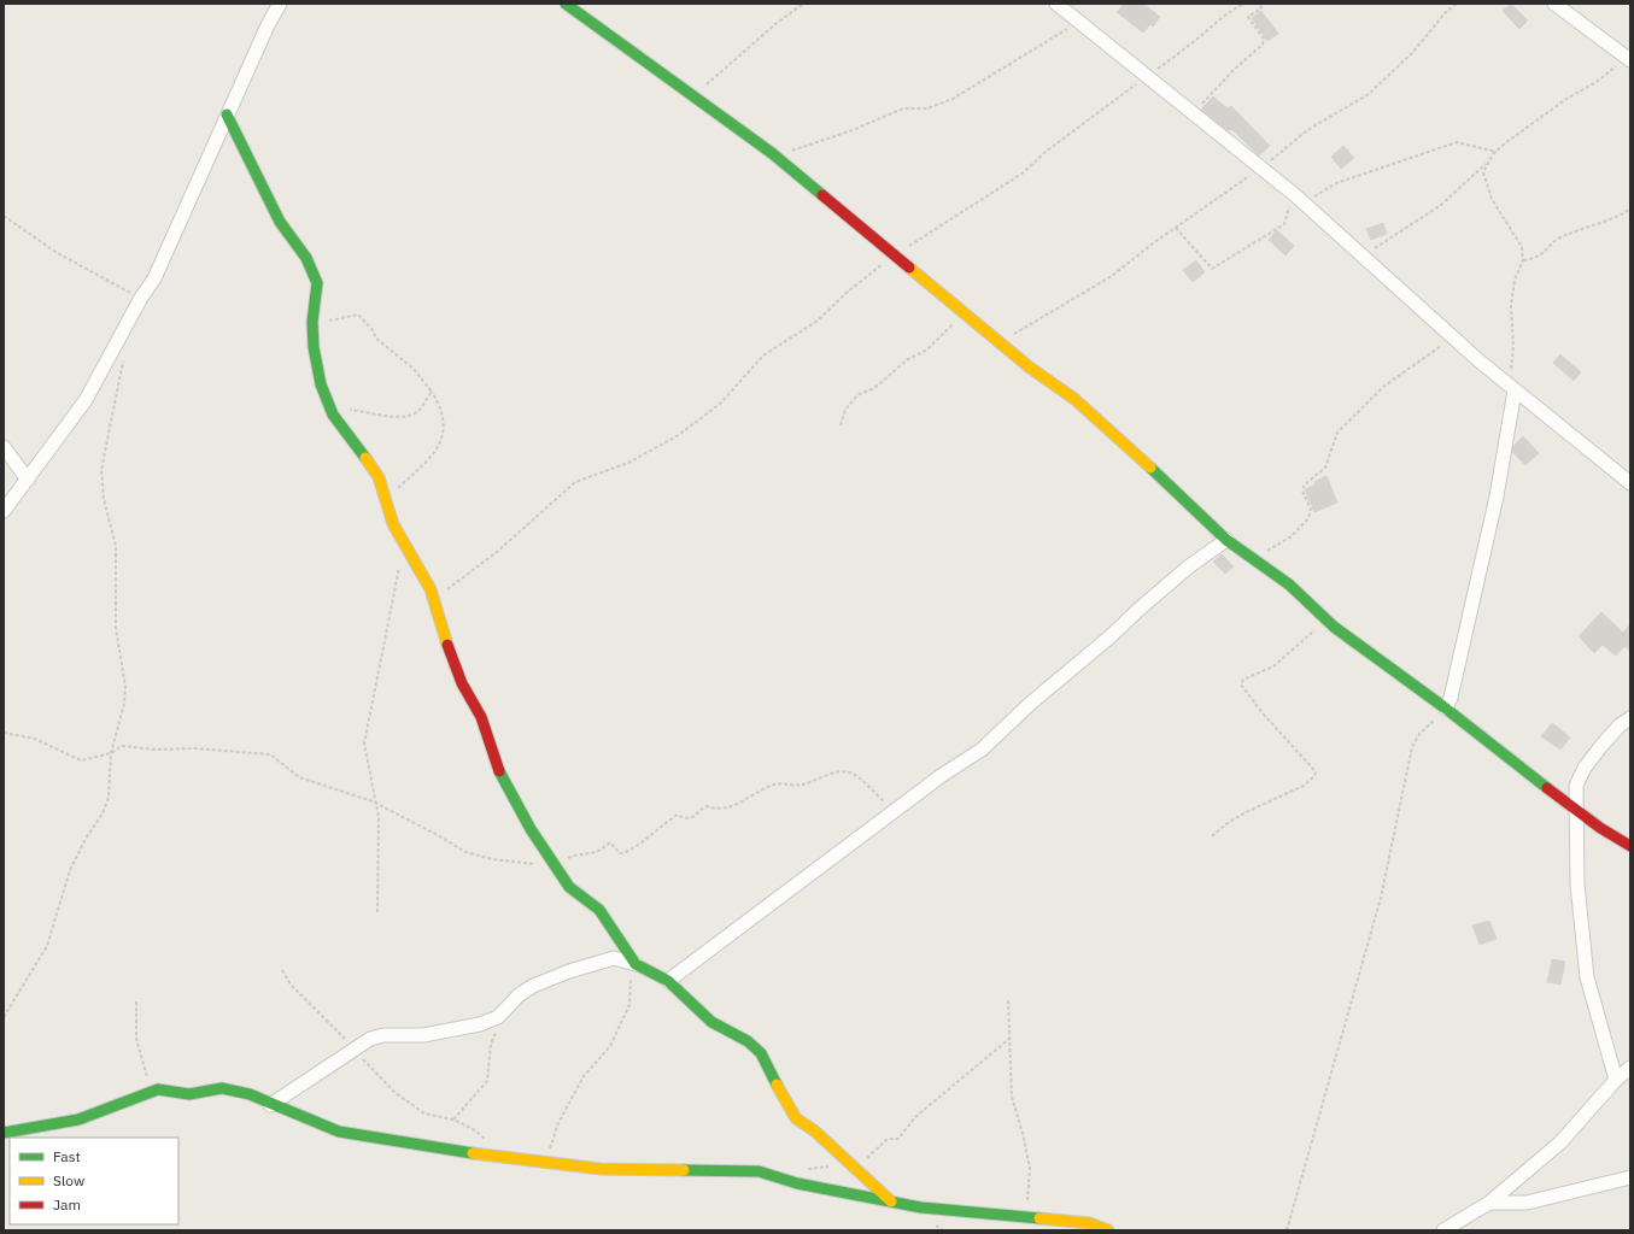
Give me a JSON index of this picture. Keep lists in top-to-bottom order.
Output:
{
  "legend": ["Fast", "Slow", "Jam"]
}
